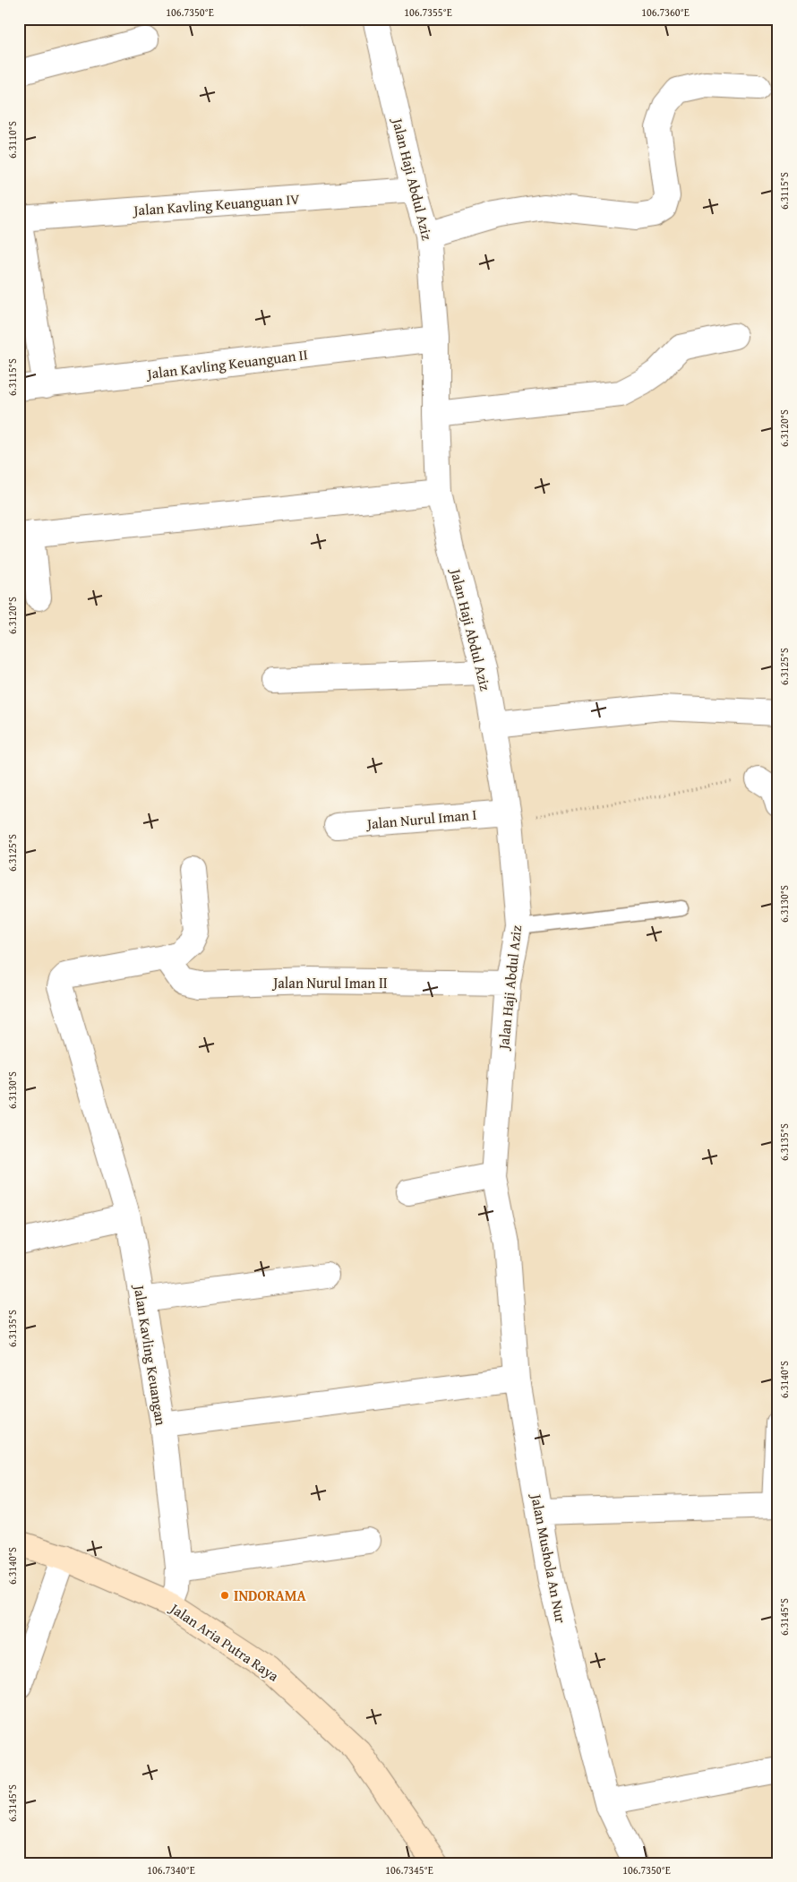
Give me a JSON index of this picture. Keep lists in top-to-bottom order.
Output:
{
  "streets": {
    "main road": ["Jalan Aria Putra Raya"],
    "street": [
      "Jalan Haji Abdul Aziz",
      "Jalan Kavling Keuanguan IV",
      "Jalan Kavling Keuanguan II",
      "Jalan Nurul Iman I",
      "Jalan Nurul Iman II",
      "Jalan Kavling Keuangan",
      "Jalan Mushola An Nur"
    ]
  },
  "crossings": [
    ["Jalan Haji Abdul Aziz", "Jalan Kavling Keuanguan IV"],
    ["Jalan Haji Abdul Aziz", "Jalan Kavling Keuanguan II"],
    ["Jalan Haji Abdul Aziz", "Jalan Nurul Iman I"],
    ["Jalan Haji Abdul Aziz", "Jalan Nurul Iman II"],
    ["Jalan Haji Abdul Aziz", "Jalan Mushola An Nur"],
    ["Jalan Nurul Iman II", "Jalan Kavling Keuangan"],
    ["Jalan Kavling Keuangan", "Jalan Aria Putra Raya"]
  ],
  "places": ["INDORAMA"],
  "coordinates": [
    "106.7350°E",
    "106.7355°E",
    "106.7360°E",
    "6.3110°S",
    "6.3115°S",
    "6.3120°S",
    "6.3125°S",
    "6.3130°S",
    "6.3135°S",
    "6.3140°S",
    "6.3145°S",
    "106.7340°E",
    "106.7345°E"
  ]
}
